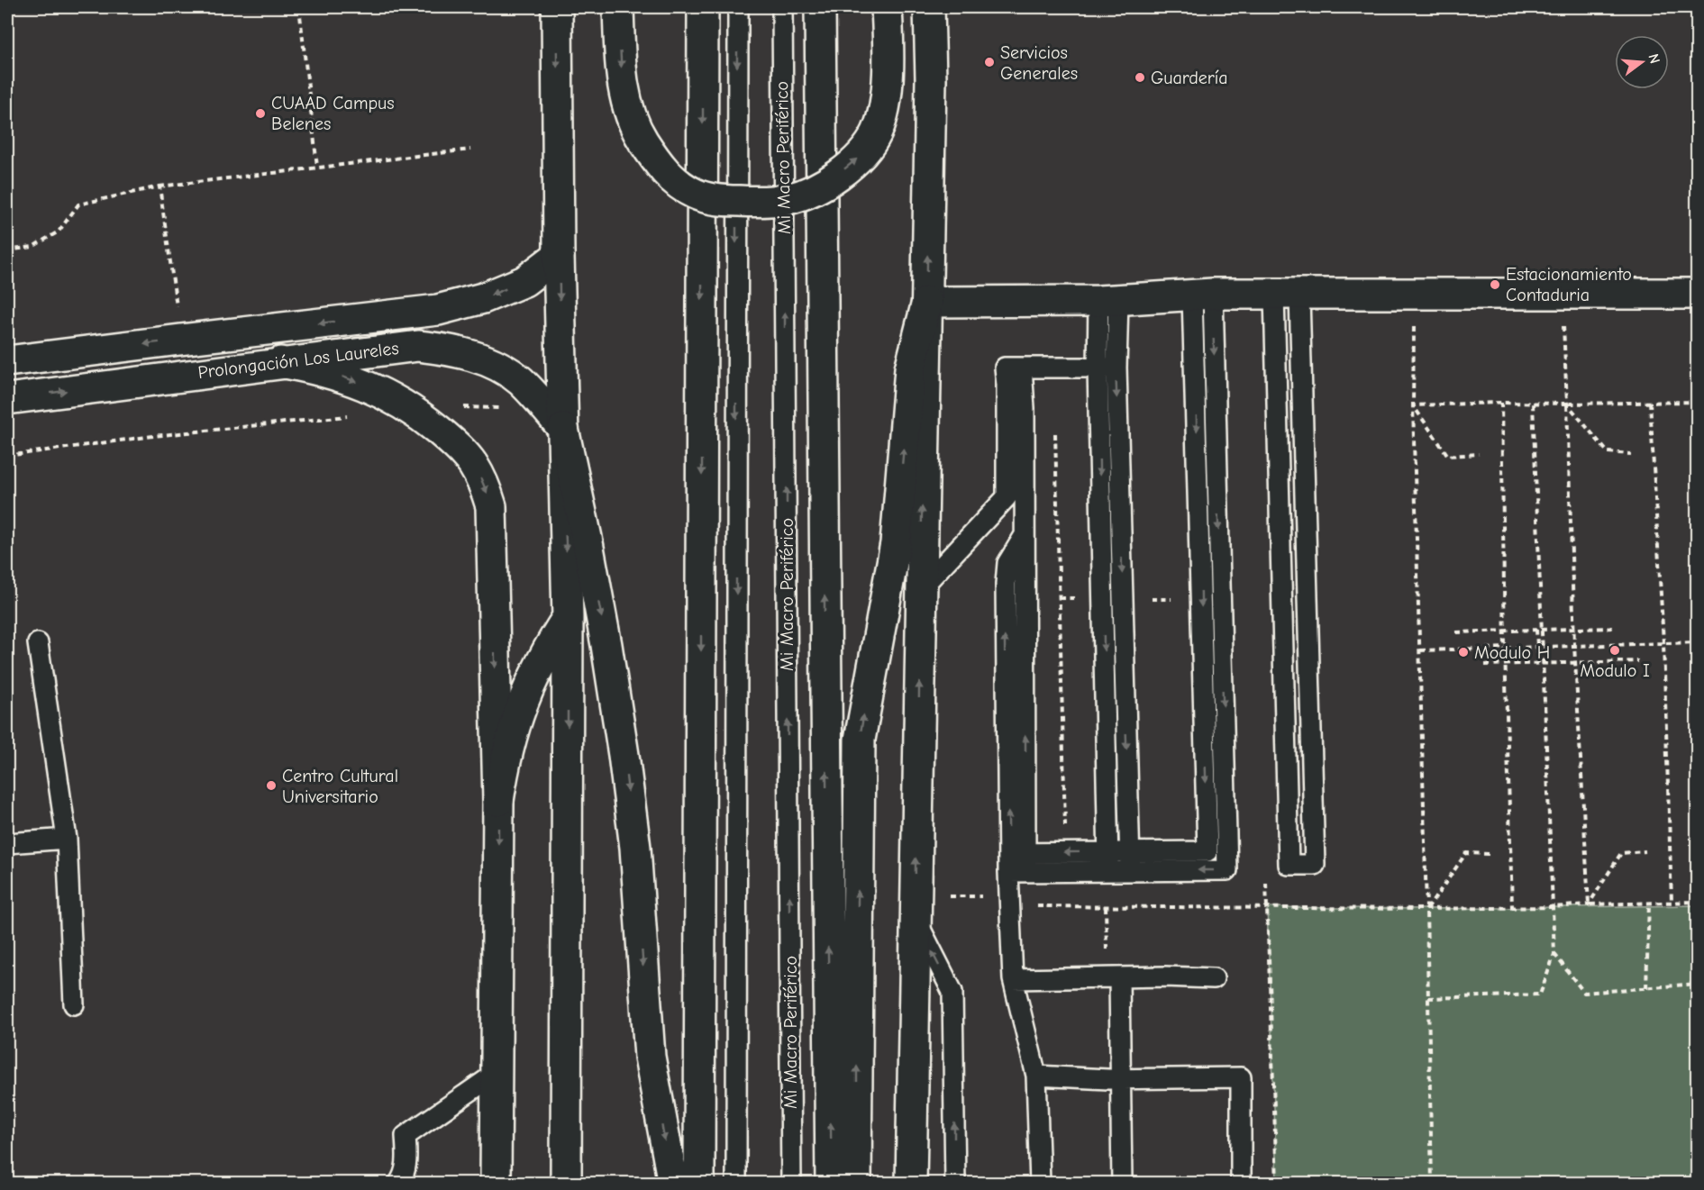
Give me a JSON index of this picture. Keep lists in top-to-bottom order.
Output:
{
  "streets": {
    "main road": ["Prolongación Los Laureles"],
    "lane": ["Mi Macro Periférico"]
  },
  "places": [
    "Servicios Generales",
    "Guardería",
    "CUAAD Campus Belenes",
    "Estacionamiento Contaduria",
    "Modulo I",
    "Modulo H",
    "Centro Cultural Universitario"
  ],
  "north": "right"
}
